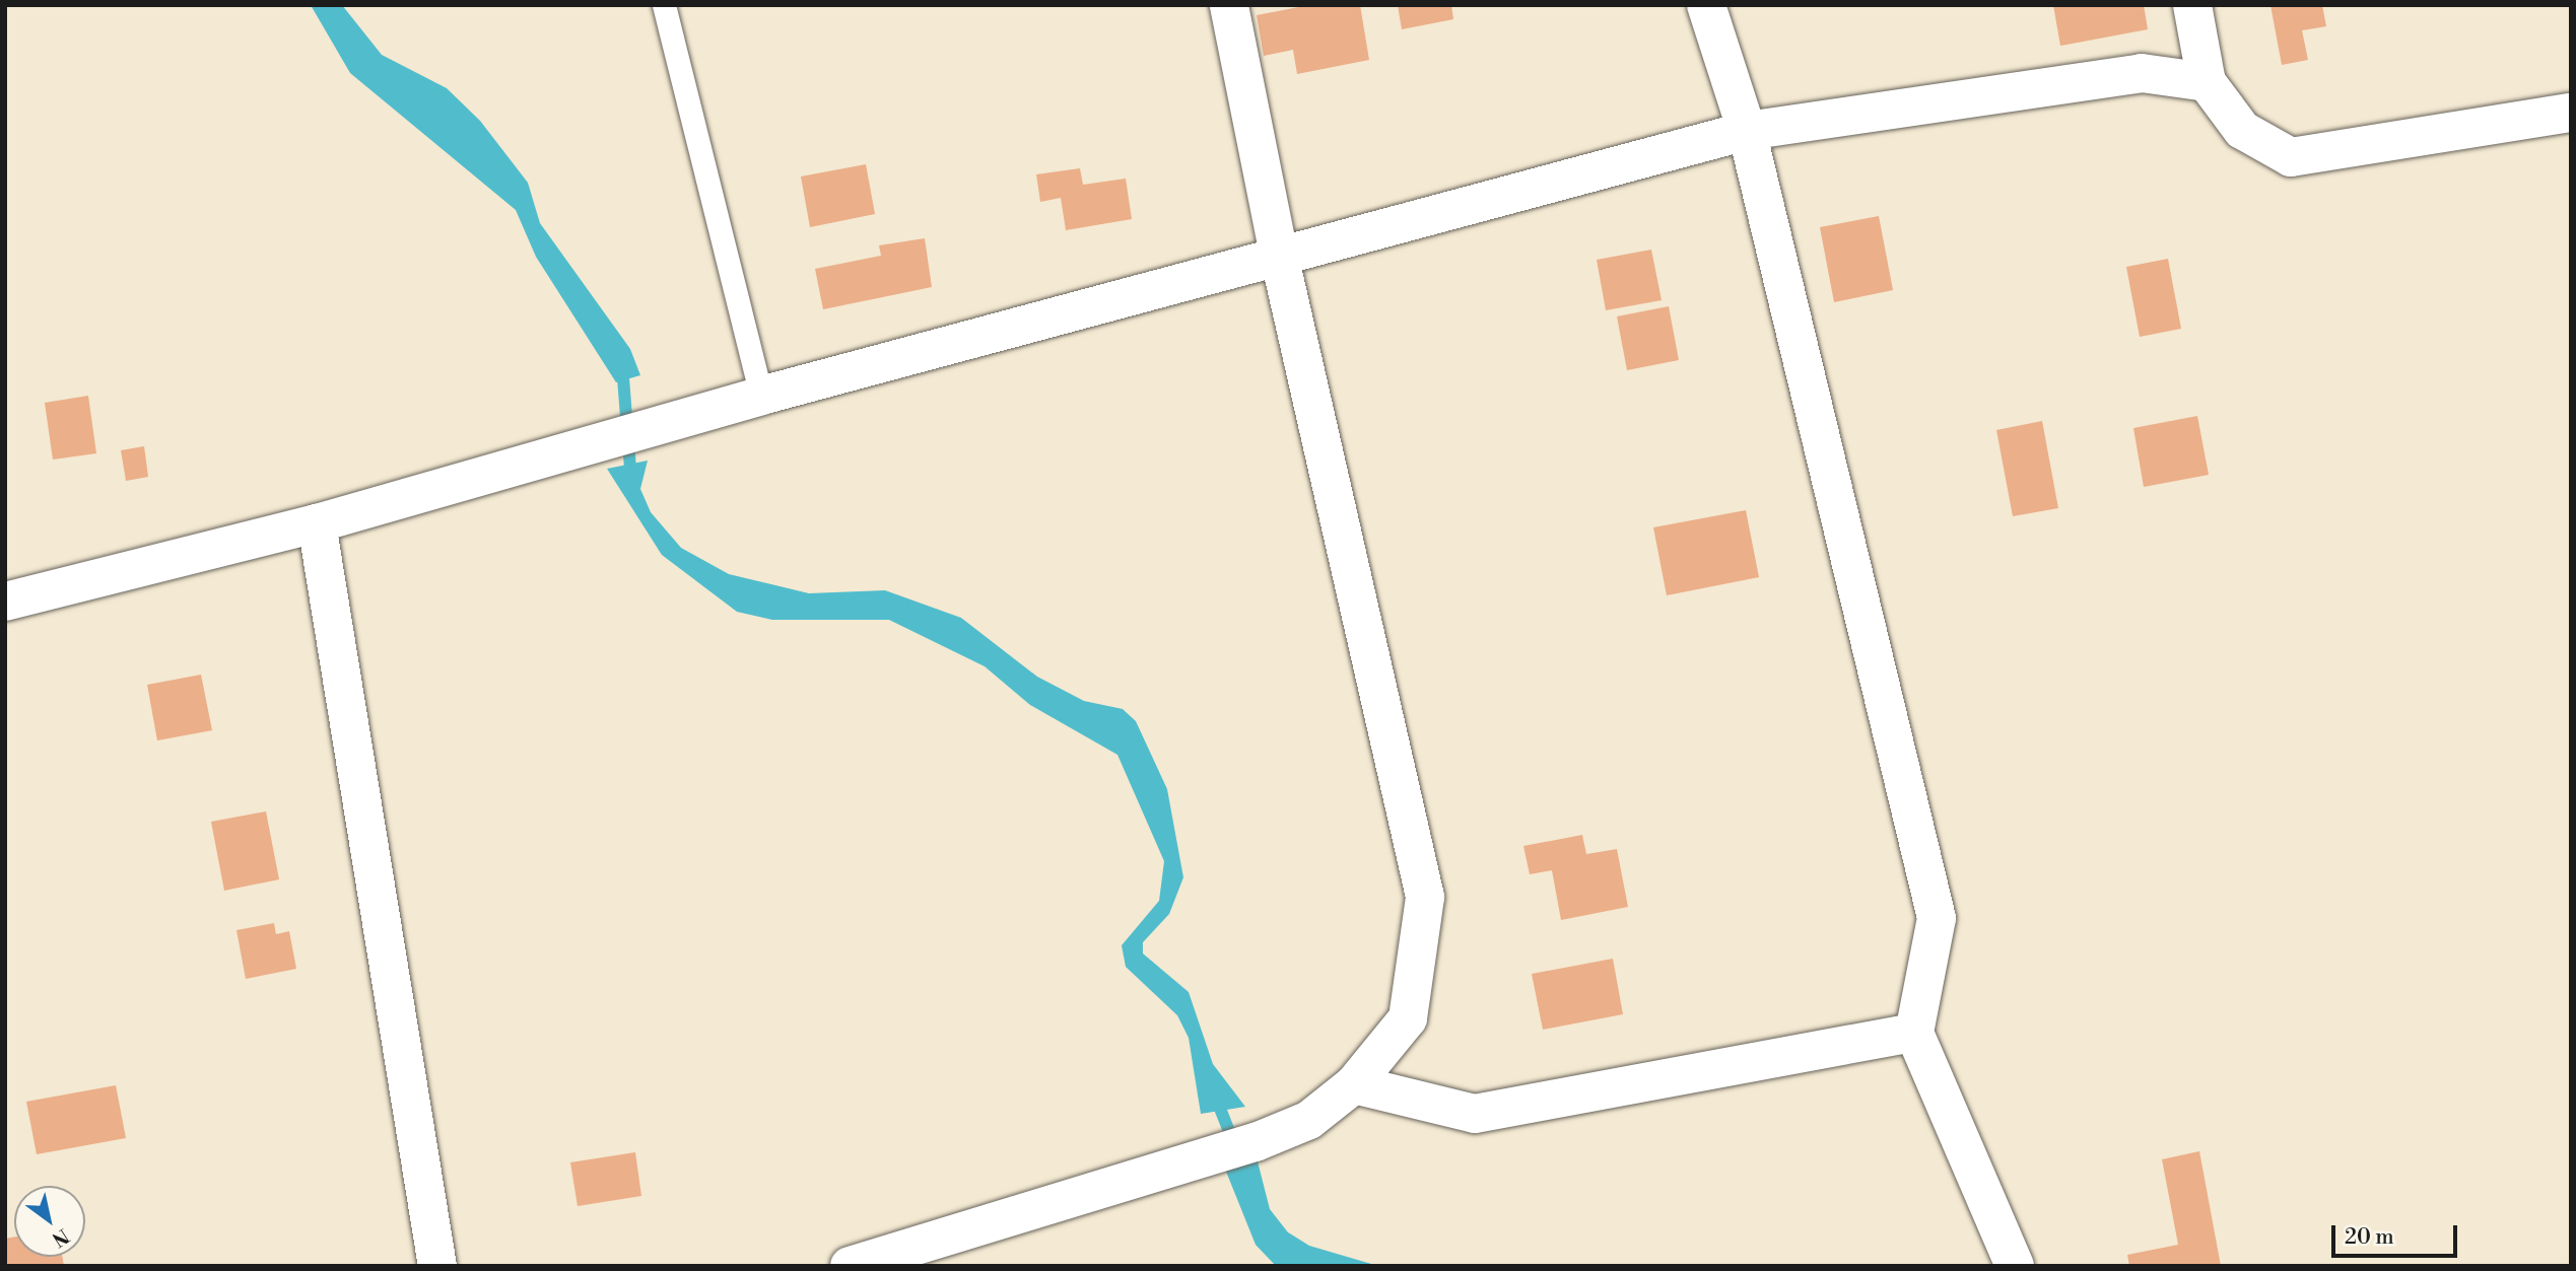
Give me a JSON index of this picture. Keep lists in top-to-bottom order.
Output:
{
  "scale_bar": "20 m",
  "north": "bottom right"
}
